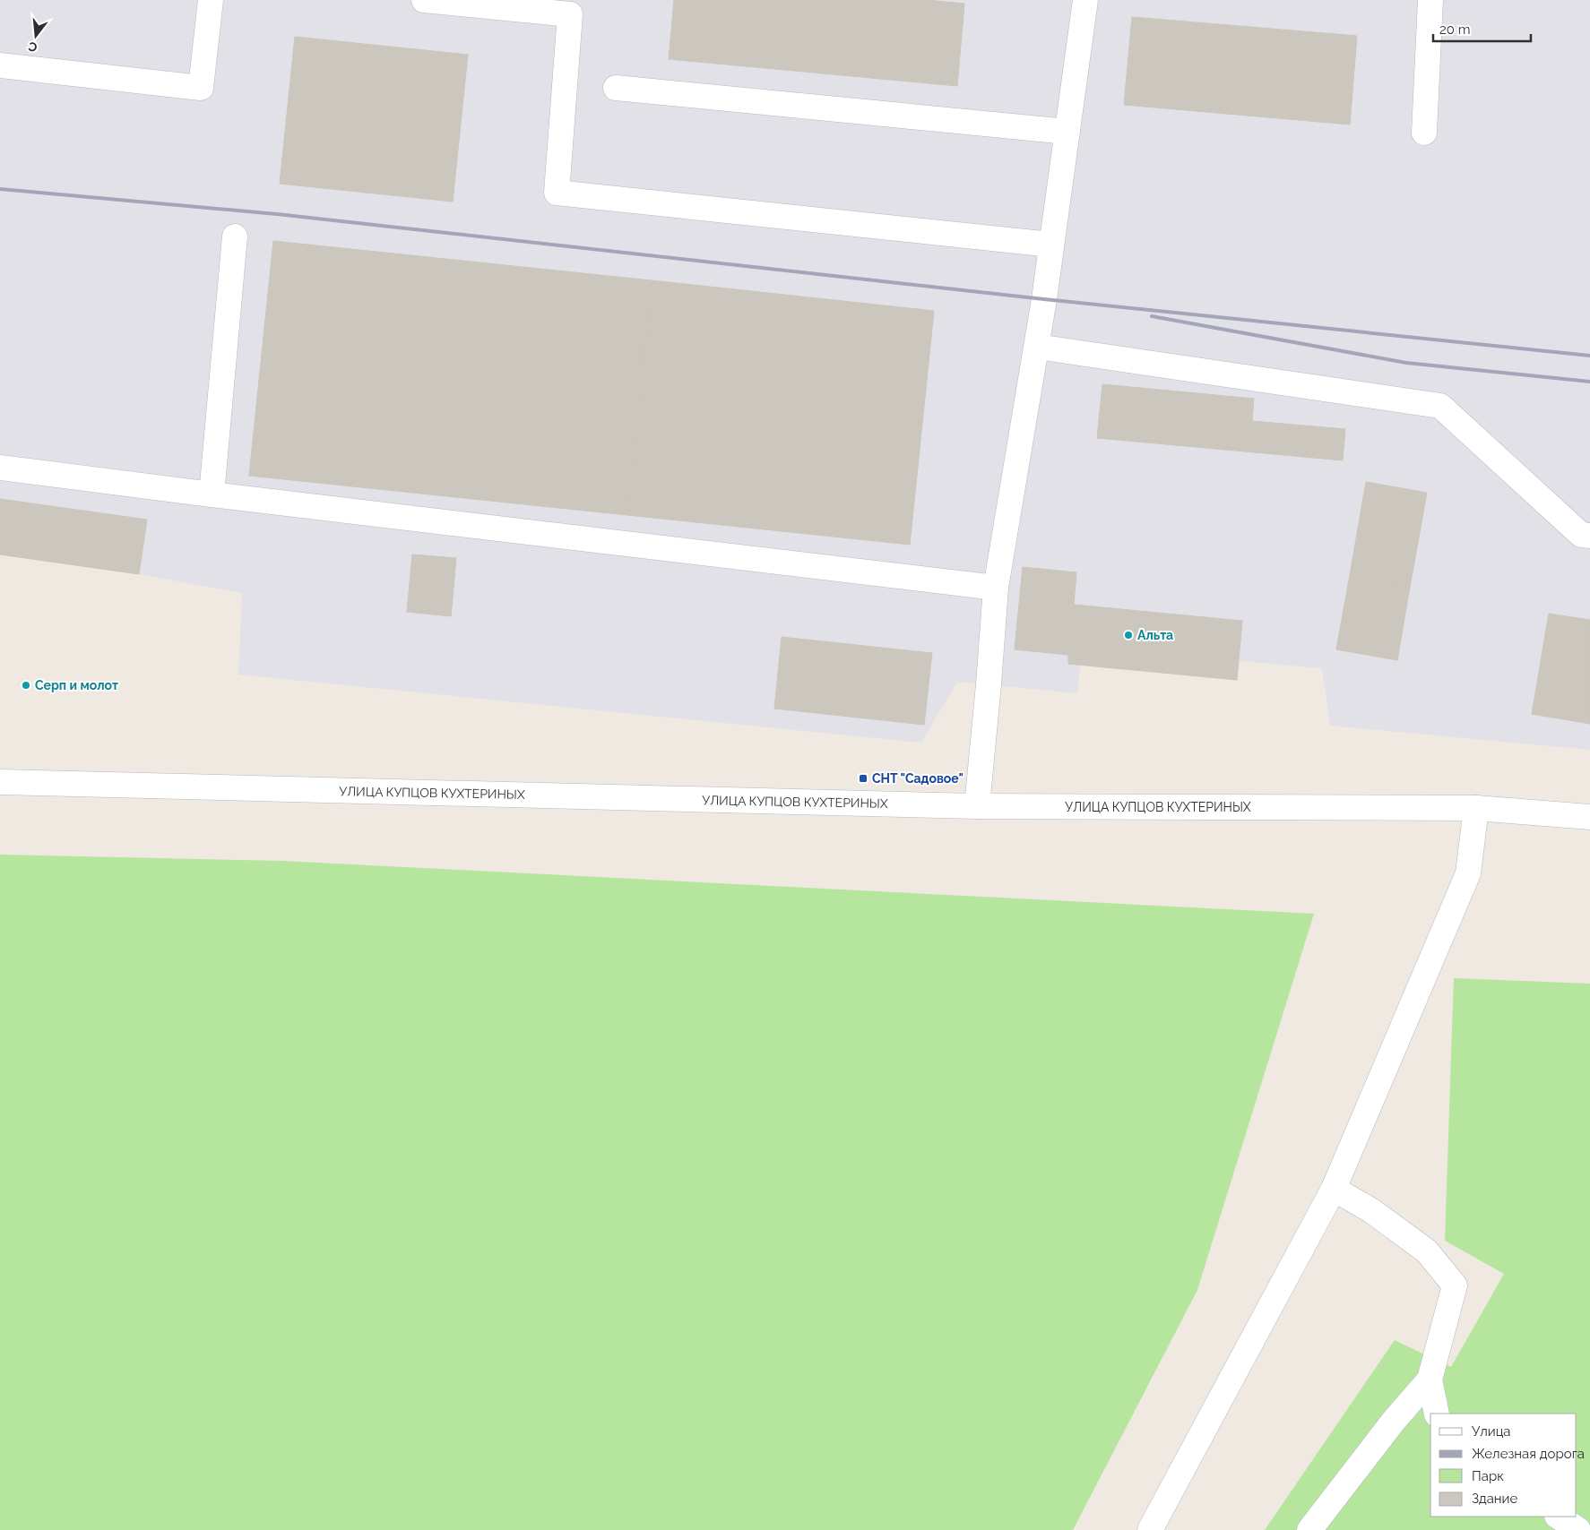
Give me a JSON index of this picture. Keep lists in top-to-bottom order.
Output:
{
  "streets": {
    "street": ["УЛИЦА КУПЦОВ КУХТЕРИНЫХ"]
  },
  "places": {
    "other": ["Альта", "Серп и молот"],
    "transit": ["СНТ \"Садовое\""]
  },
  "legend": [
    "Улица",
    "Железная дорога",
    "Парк",
    "Здание"
  ],
  "scale_bar": "20 m",
  "north": "bottom"
}
